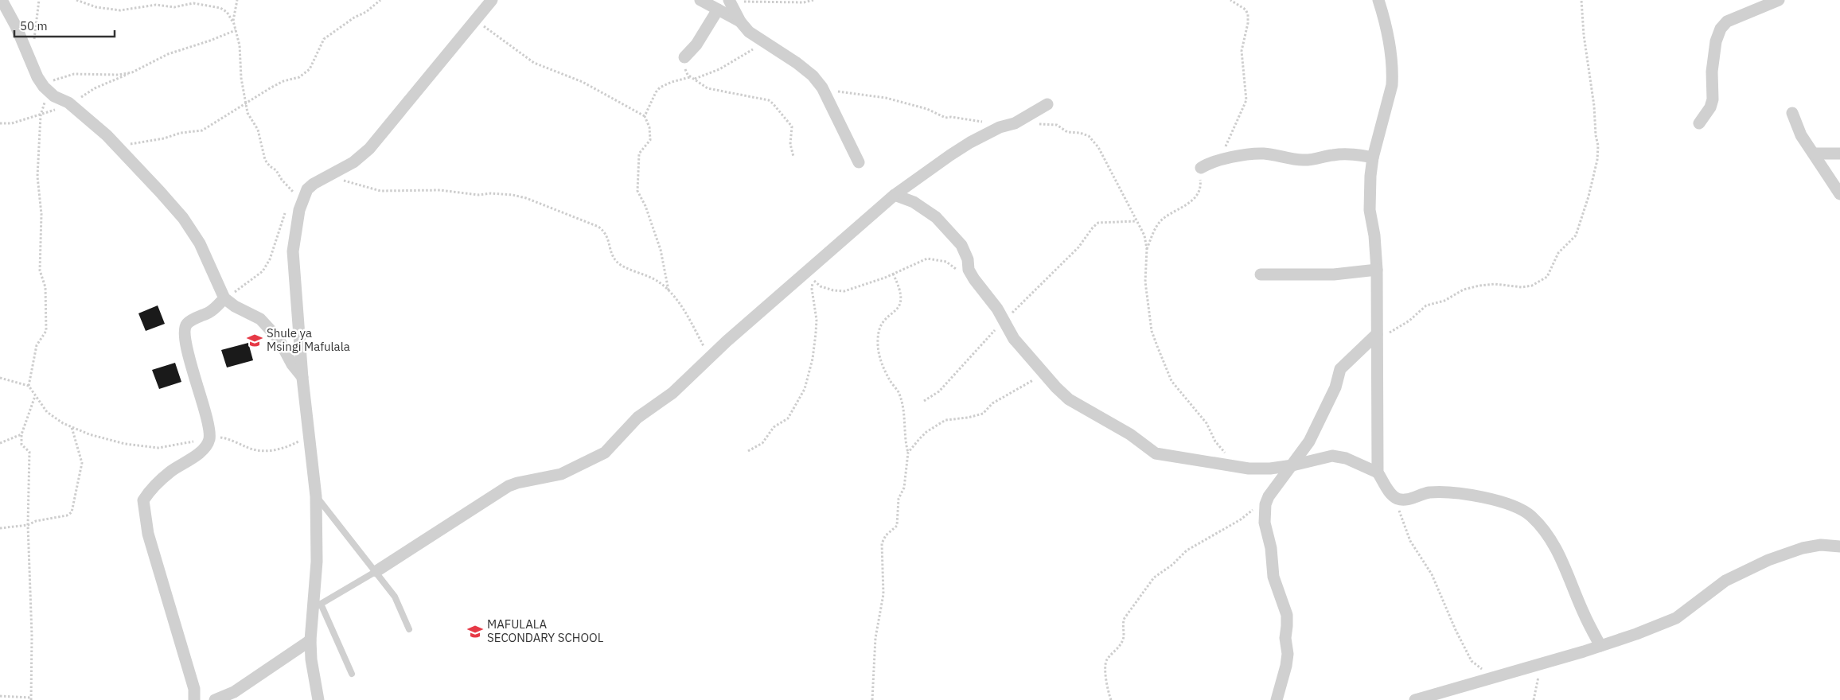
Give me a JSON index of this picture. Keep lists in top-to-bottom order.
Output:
{
  "places": {
    "school or university": ["Shule ya Msingi Mafulala", "MAFULALA SECONDARY SCHOOL"]
  },
  "scale_bar": "50 m"
}
